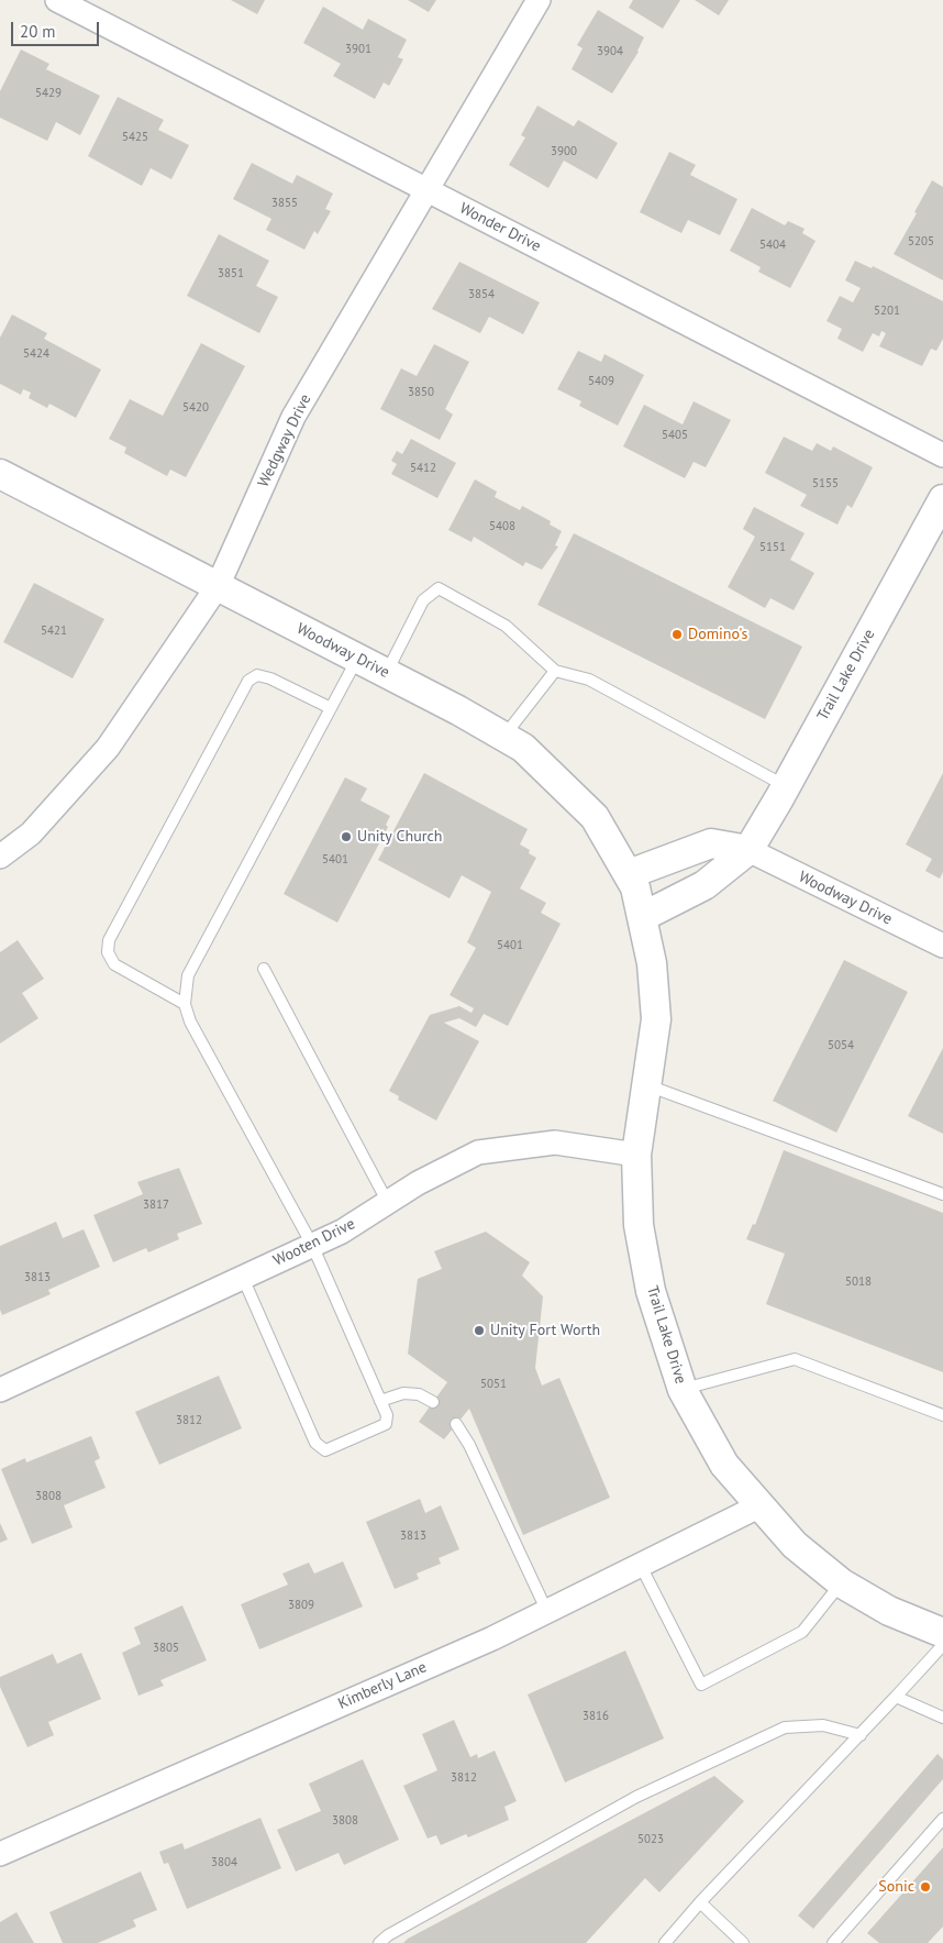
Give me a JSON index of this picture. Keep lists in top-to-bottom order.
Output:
{
  "streets": {
    "street": [
      "Wonder Drive",
      "Wedgway Drive",
      "Woodway Drive",
      "Trail Lake Drive",
      "Wooten Drive",
      "Kimberly Lane"
    ]
  },
  "crossings": [
    ["Wonder Drive", "Wedgway Drive"],
    ["Wedgway Drive", "Woodway Drive"],
    ["Woodway Drive", "Trail Lake Drive"],
    ["Trail Lake Drive", "Wooten Drive"],
    ["Trail Lake Drive", "Kimberly Lane"]
  ],
  "places": [
    "Domino's",
    "Unity Church",
    "Unity Fort Worth",
    "Sonic"
  ],
  "house_numbers": [
    "3901",
    "3904",
    "5429",
    "5425",
    "3900",
    "3855",
    "5205",
    "5404",
    "3851",
    "3854",
    "5201",
    "5424",
    "5409",
    "3850",
    "5420",
    "5405",
    "5412",
    "5155",
    "5408",
    "5151",
    "5421",
    "5401",
    "5401",
    "5054",
    "3817",
    "3813",
    "5018",
    "5051",
    "3812",
    "3808",
    "3813",
    "3809",
    "3805",
    "3816",
    "3812",
    "3808",
    "5023",
    "3804"
  ],
  "scale_bar": "20 m"
}
